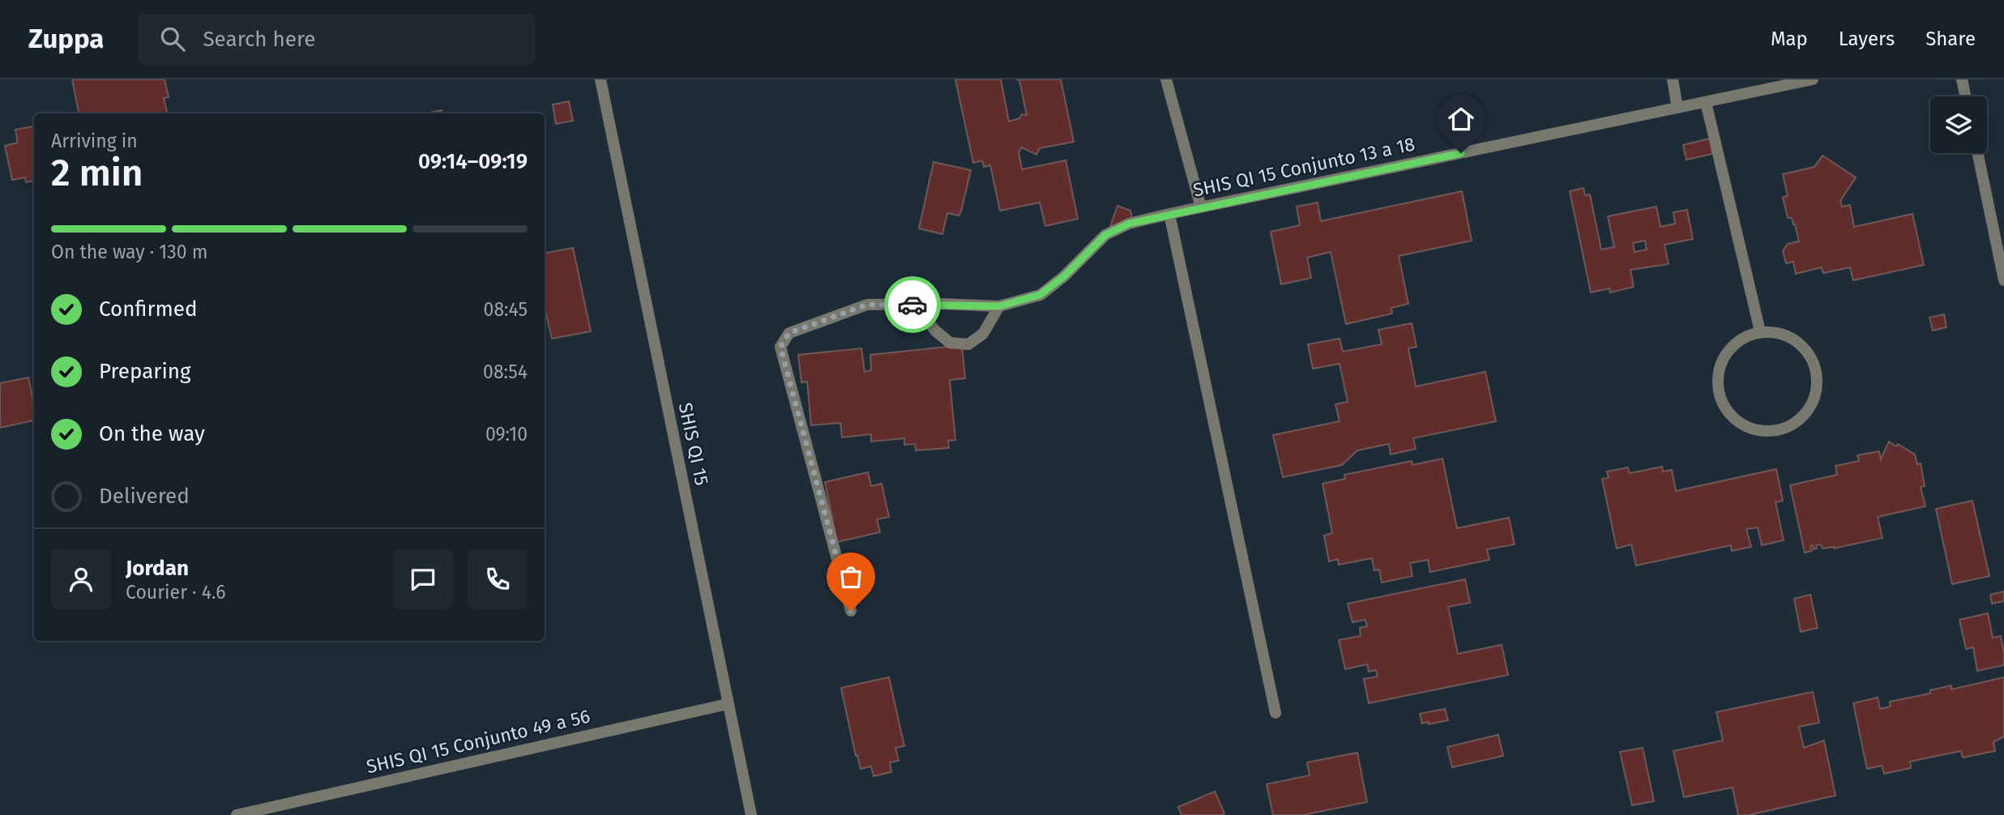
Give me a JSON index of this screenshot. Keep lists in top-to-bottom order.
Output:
{
  "streets": {
    "street": ["SHIS QI 15 Conjunto 13 a 18", "SHIS QI 15", "SHIS QI 15 Conjunto 49 a 56"]
  },
  "crossings": [
    ["SHIS QI 15", "SHIS QI 15 Conjunto 49 a 56"]
  ],
  "page": {
    "header": "Zuppa",
    "search": "Search here",
    "nav": ["Map", "Layers", "Share"],
    "heading": ["2 min", "Arriving in", "09:14–09:19"],
    "panel": ["Jordan", "Courier · 4.6"],
    "bar": "On the way · 130 m",
    "list": [
      ["Confirmed", "08:45"],
      ["Preparing", "08:54"],
      ["On the way", "09:10"],
      "Delivered"
    ]
  }
}
